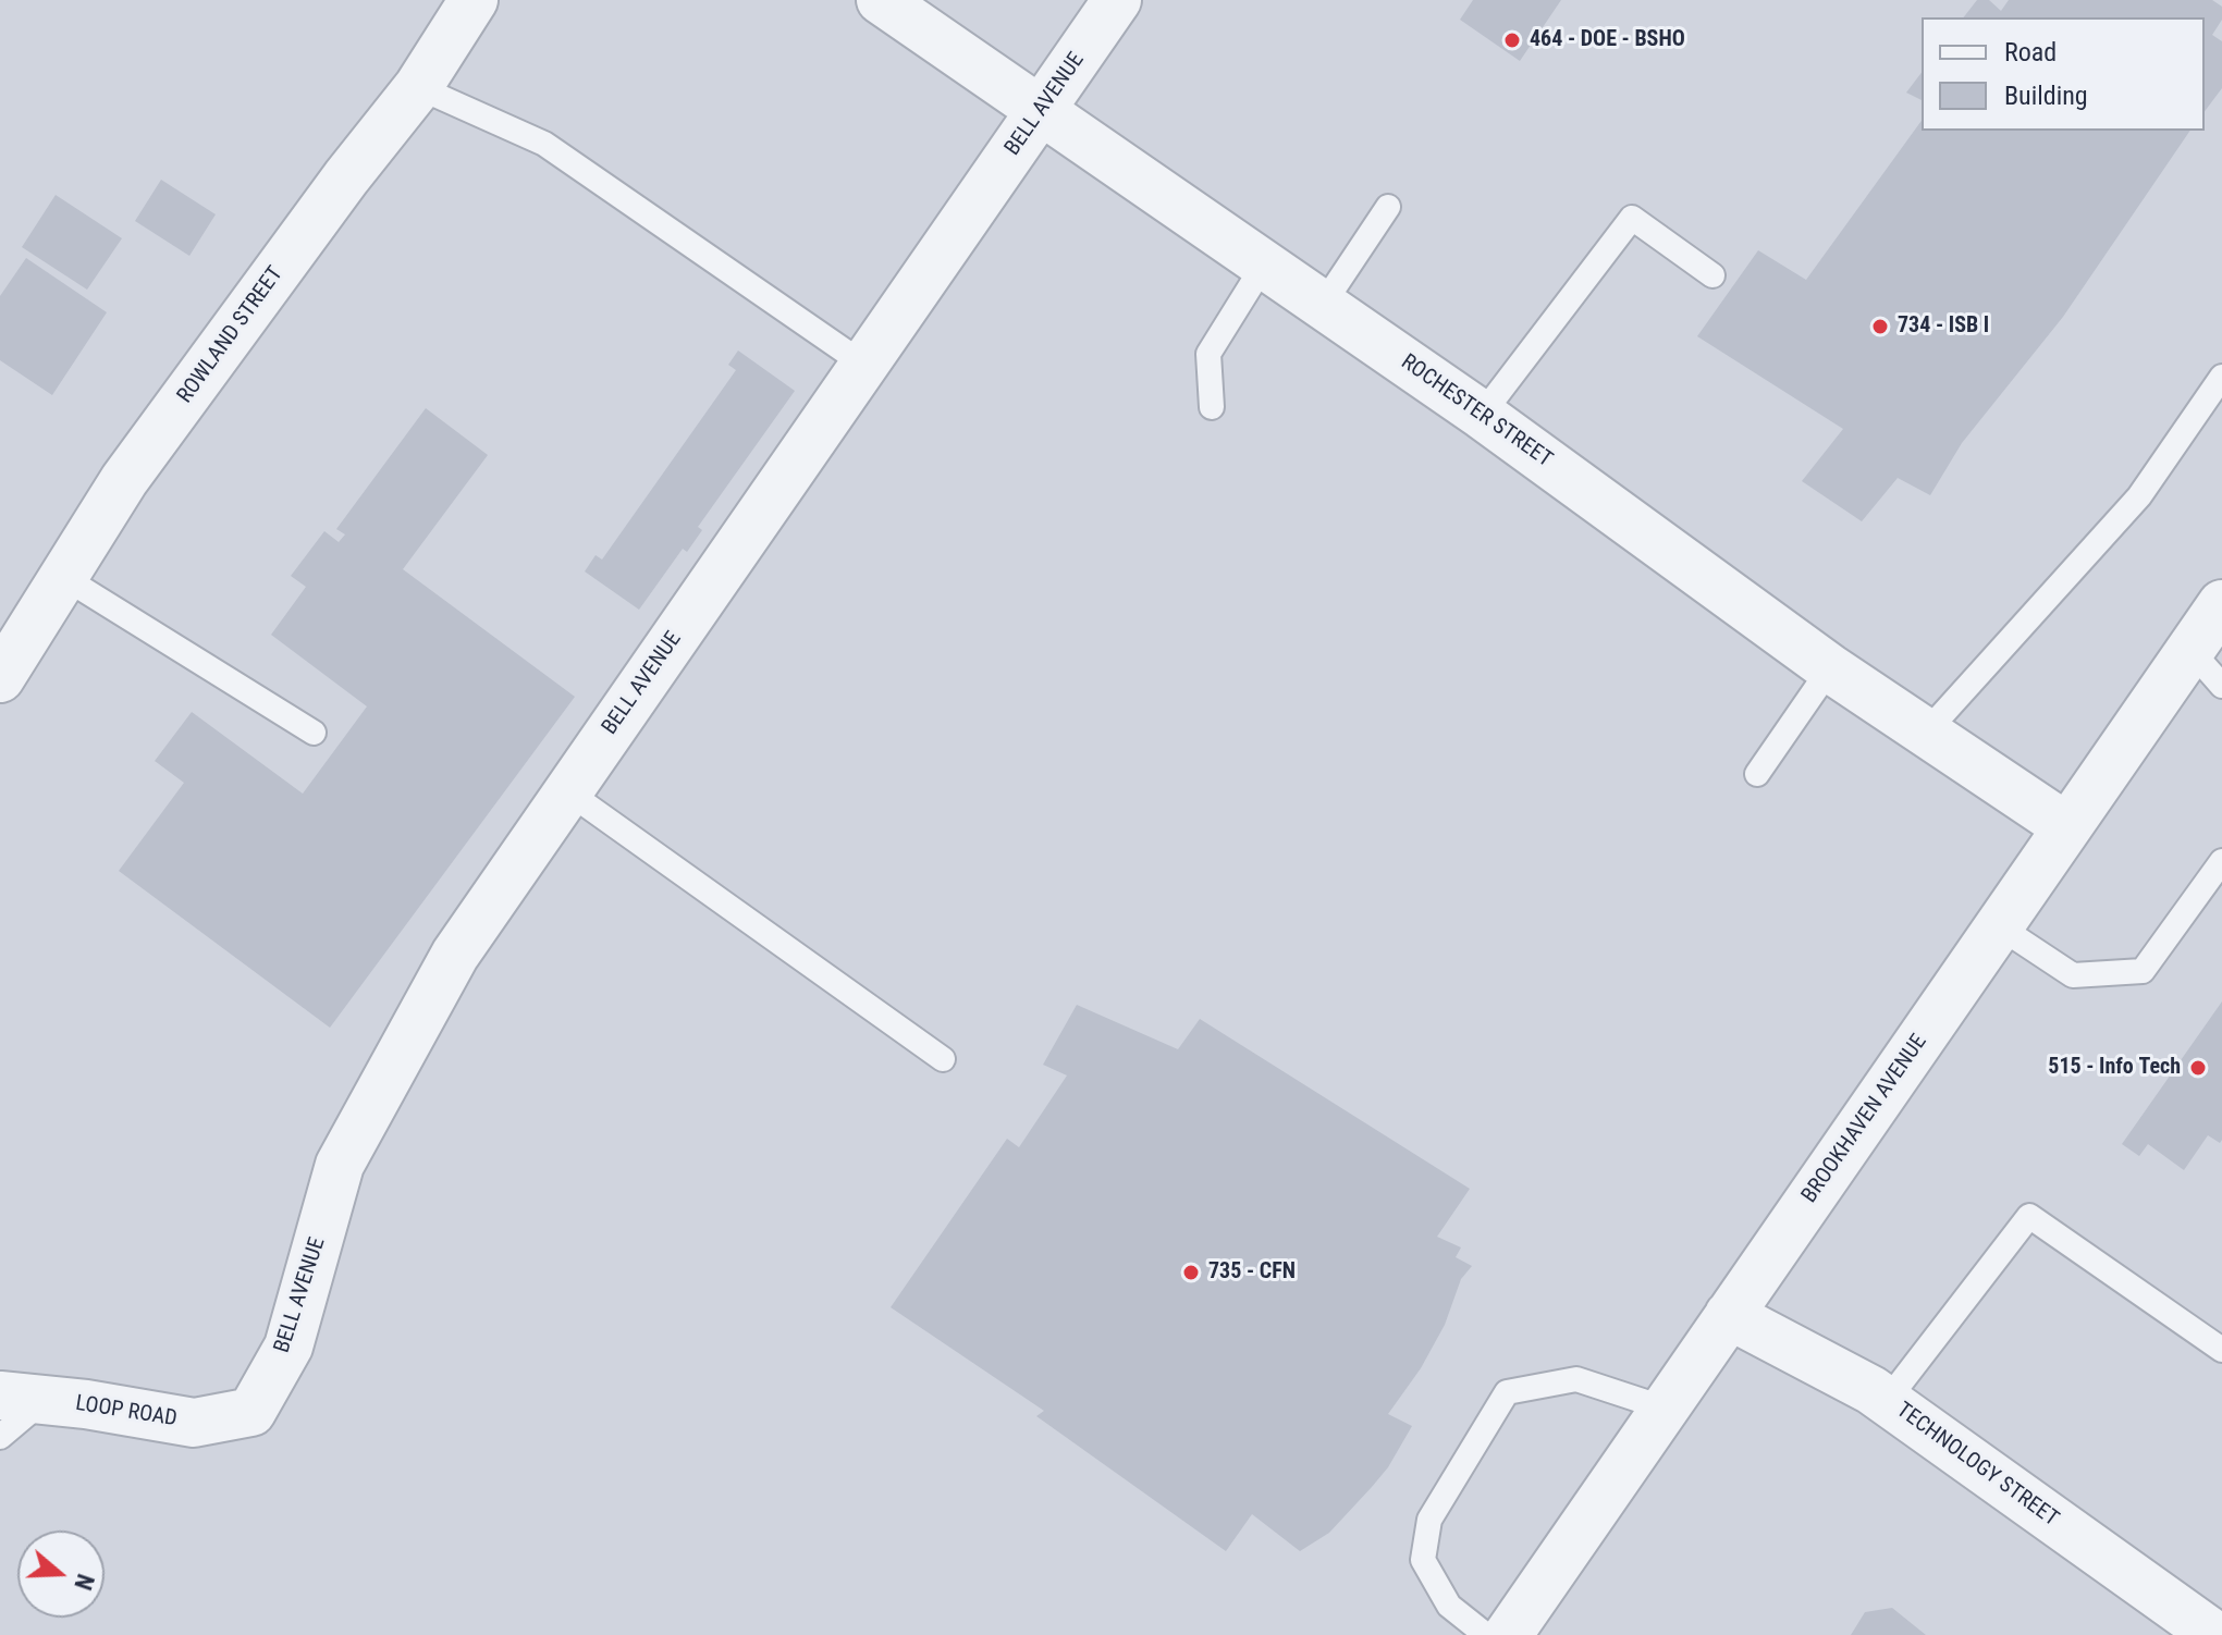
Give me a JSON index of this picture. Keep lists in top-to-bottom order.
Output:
{
  "streets": {
    "street": [
      "BELL AVENUE",
      "ROWLAND STREET",
      "ROCHESTER STREET",
      "BROOKHAVEN AVENUE",
      "LOOP ROAD",
      "TECHNOLOGY STREET"
    ]
  },
  "crossings": [
    ["BELL AVENUE", "ROCHESTER STREET"],
    ["BELL AVENUE", "LOOP ROAD"],
    ["ROCHESTER STREET", "BROOKHAVEN AVENUE"],
    ["BROOKHAVEN AVENUE", "TECHNOLOGY STREET"]
  ],
  "places": [
    "464 - DOE - BSHO",
    "734 - ISB I",
    "515 - Info Tech",
    "735 - CFN"
  ],
  "legend": ["Road", "Building"],
  "north": "right"
}
